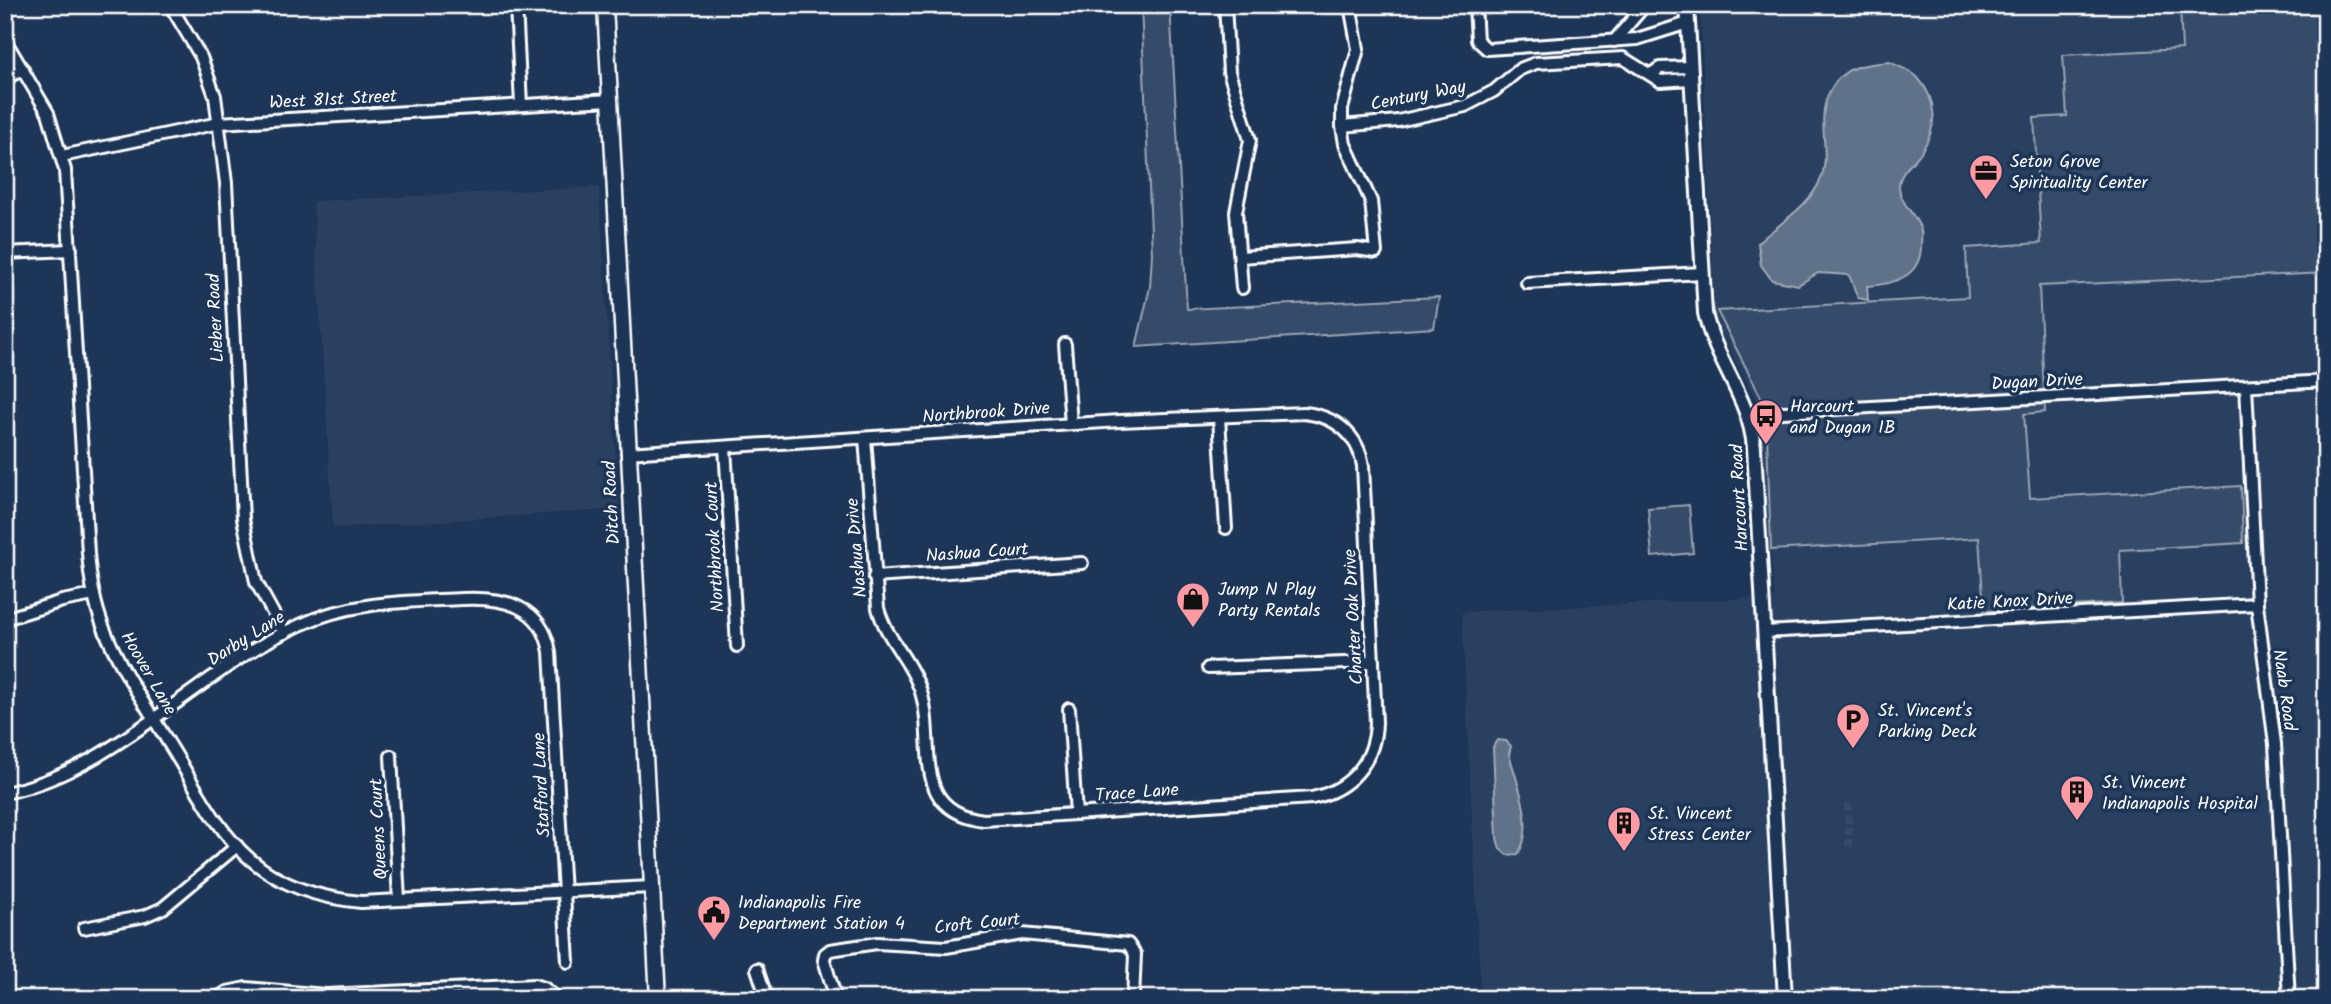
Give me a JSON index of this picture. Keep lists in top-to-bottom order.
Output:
{
  "streets": {
    "main road": ["Ditch Road"],
    "street": [
      "Century Way",
      "West 81st Street",
      "Lieber Road",
      "Dugan Drive",
      "Northbrook Drive",
      "Harcourt Road",
      "Northbrook Court",
      "Nashua Drive",
      "Nashua Court",
      "Katie Knox Drive",
      "Charter Oak Drive",
      "Darby Lane",
      "Hoover Lane",
      "Naab Road",
      "Stafford Lane",
      "Trace Lane",
      "Queens Court",
      "Croft Court"
    ]
  },
  "crossings": [
    ["Century Way", "Harcourt Road"],
    ["West 81st Street", "Lieber Road"],
    ["West 81st Street", "Ditch Road"],
    ["West 81st Street", "Hoover Lane"],
    ["Lieber Road", "Darby Lane"],
    ["Dugan Drive", "Harcourt Road"],
    ["Dugan Drive", "Naab Road"],
    ["Northbrook Drive", "Ditch Road"],
    ["Northbrook Drive", "Northbrook Court"],
    ["Northbrook Drive", "Nashua Drive"],
    ["Northbrook Drive", "Charter Oak Drive"],
    ["Harcourt Road", "Katie Knox Drive"],
    ["Ditch Road", "Hoover Lane"],
    ["Nashua Drive", "Nashua Court"],
    ["Nashua Drive", "Trace Lane"],
    ["Katie Knox Drive", "Naab Road"],
    ["Charter Oak Drive", "Trace Lane"],
    ["Darby Lane", "Hoover Lane"],
    ["Darby Lane", "Stafford Lane"],
    ["Hoover Lane", "Stafford Lane"],
    ["Hoover Lane", "Queens Court"]
  ],
  "places": {
    "office": ["Seton Grove Spirituality Center"],
    "bus stop": ["Harcourt and Dugan IB"],
    "shop": ["Jump N Play Party Rentals"],
    "parking": ["St. Vincent's Parking Deck"],
    "building": ["St. Vincent Indianapolis Hospital", "St. Vincent Stress Center"],
    "public building": ["Indianapolis Fire Department Station 4"]
  }
}
